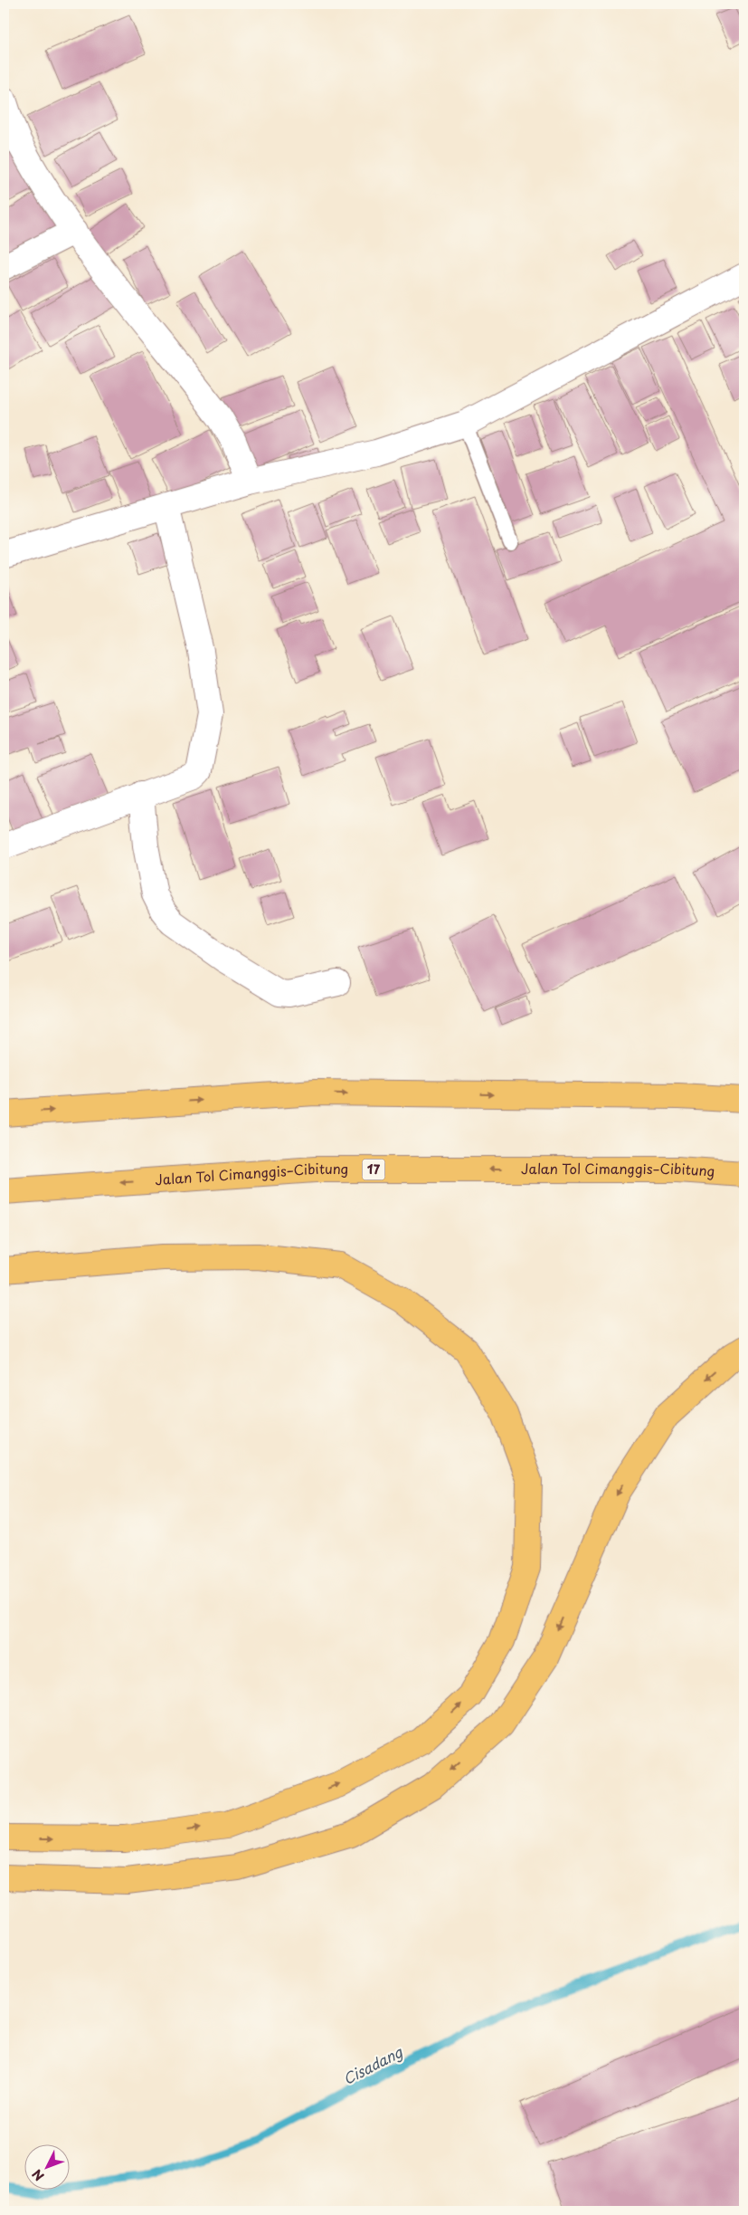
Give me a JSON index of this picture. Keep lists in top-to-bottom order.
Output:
{
  "streets": {
    "highway": ["17", "Jalan Tol Cimanggis–Cibitung"]
  },
  "water": ["Cisadang"],
  "north": "bottom left"
}
